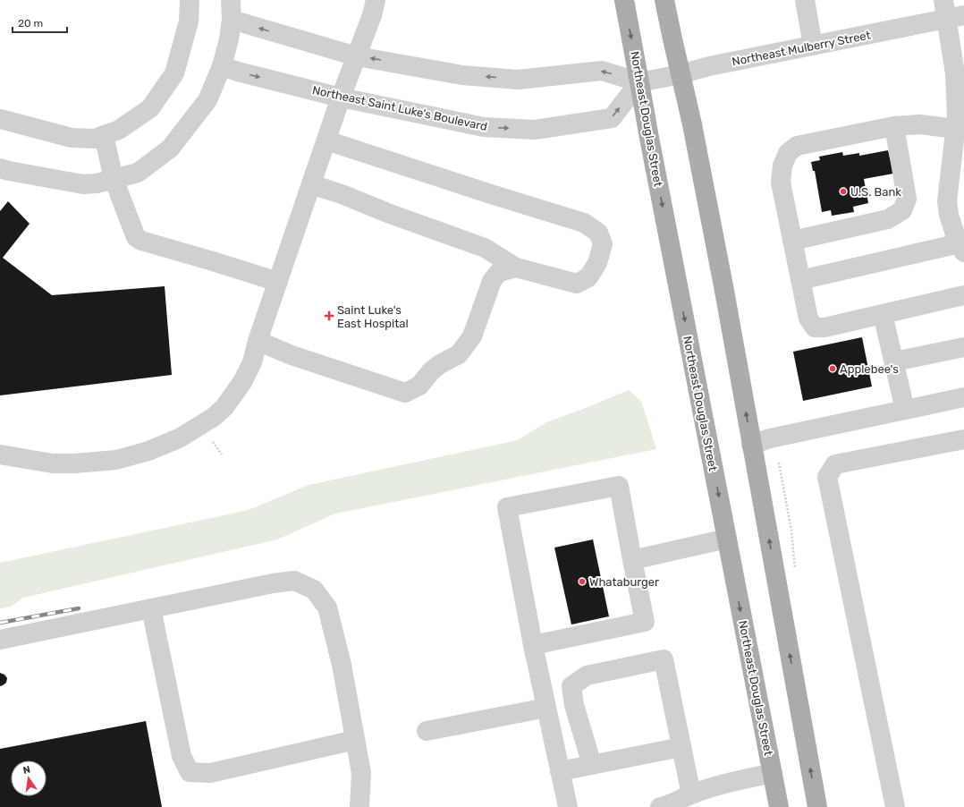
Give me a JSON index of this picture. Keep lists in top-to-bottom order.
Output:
{
  "streets": {
    "main road": ["Northeast Douglas Street"],
    "street": ["Northeast Mulberry Street", "Northeast Saint Luke's Boulevard"]
  },
  "crossings": [
    ["Northeast Mulberry Street", "Northeast Saint Luke's Boulevard"],
    ["Northeast Mulberry Street", "Northeast Douglas Street"],
    ["Northeast Saint Luke's Boulevard", "Northeast Douglas Street"]
  ],
  "places": {
    "other": ["U.S. Bank", "Applebee's", "Whataburger"],
    "health": ["Saint Luke's East Hospital"]
  },
  "scale_bar": "20 m",
  "north": "top"
}
